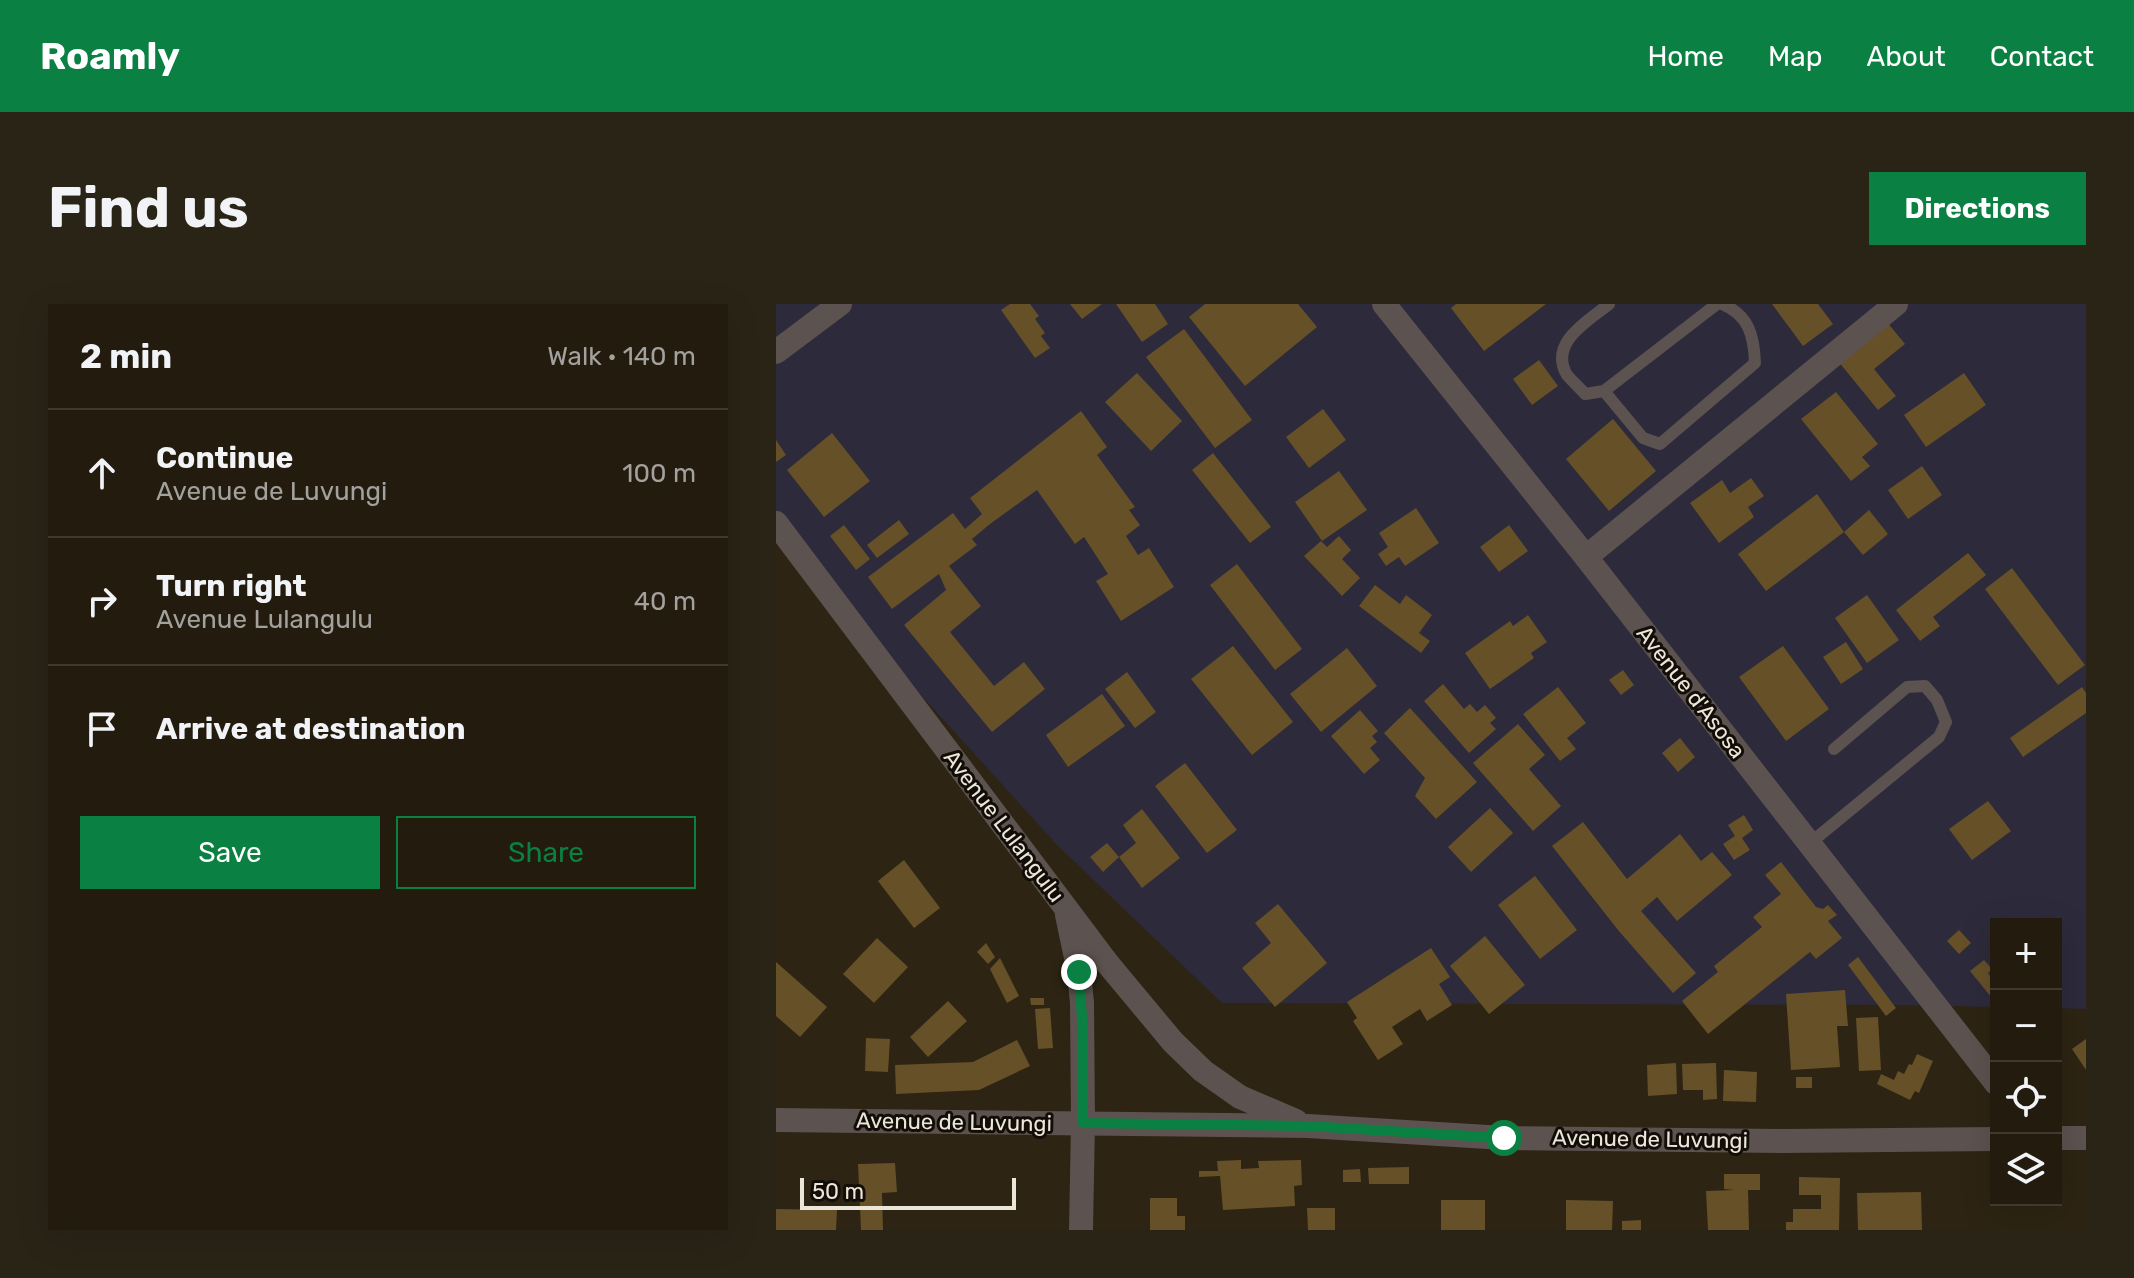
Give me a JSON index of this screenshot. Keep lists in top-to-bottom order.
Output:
{
  "streets": {
    "street": ["Avenue d'Asosa", "Avenue Lulangulu", "Avenue de Luvungi"]
  },
  "crossings": [
    ["Avenue Lulangulu", "Avenue de Luvungi"]
  ],
  "scale_bar": "50 m",
  "page": {
    "header": "Roamly",
    "nav": [
      "Home",
      "Map",
      "About",
      "Contact"
    ],
    "buttons": [
      "Directions",
      ["Save", "Share"]
    ],
    "title": "Find us",
    "heading": ["2 min", "Walk · 140 m"],
    "list": [
      ["Continue", "Avenue de Luvungi", "100 m"],
      ["Turn right", "Avenue Lulangulu", "40 m"],
      "Arrive at destination"
    ],
    "map_buttons": ["+", "−"],
    "scale": "50 m"
  }
}
